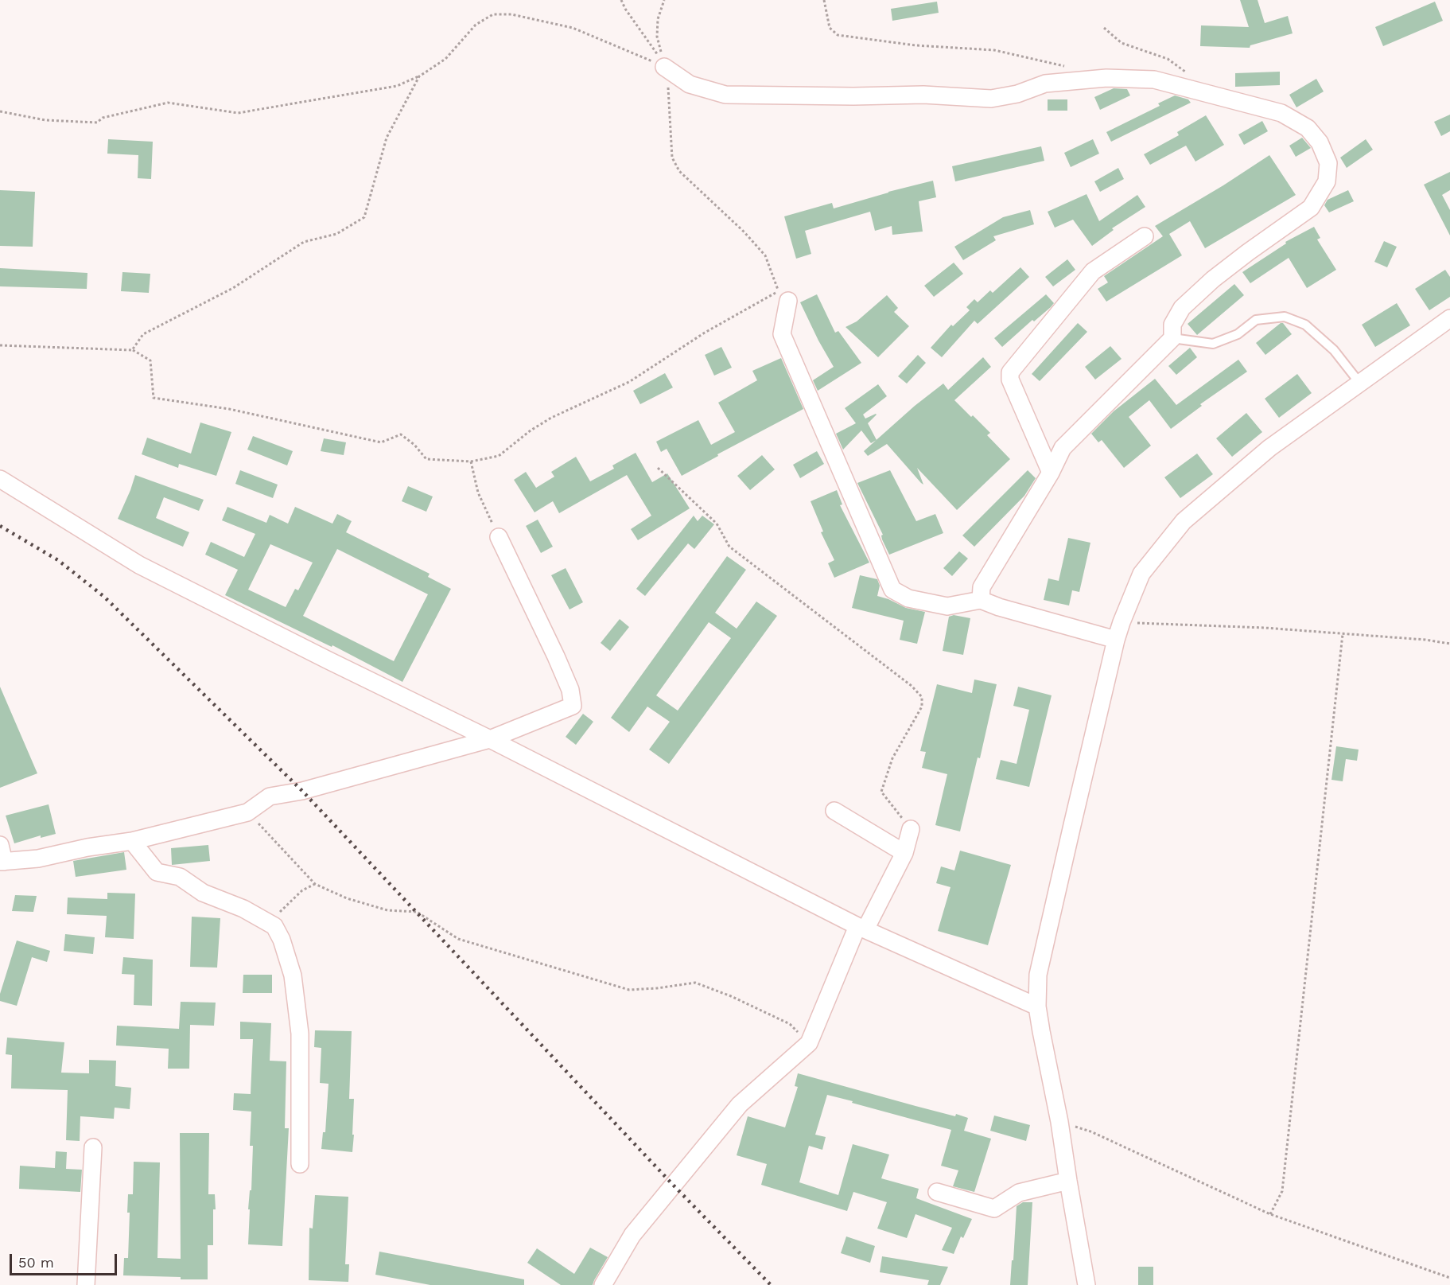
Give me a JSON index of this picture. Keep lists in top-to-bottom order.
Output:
{
  "scale_bar": "50 m"
}
